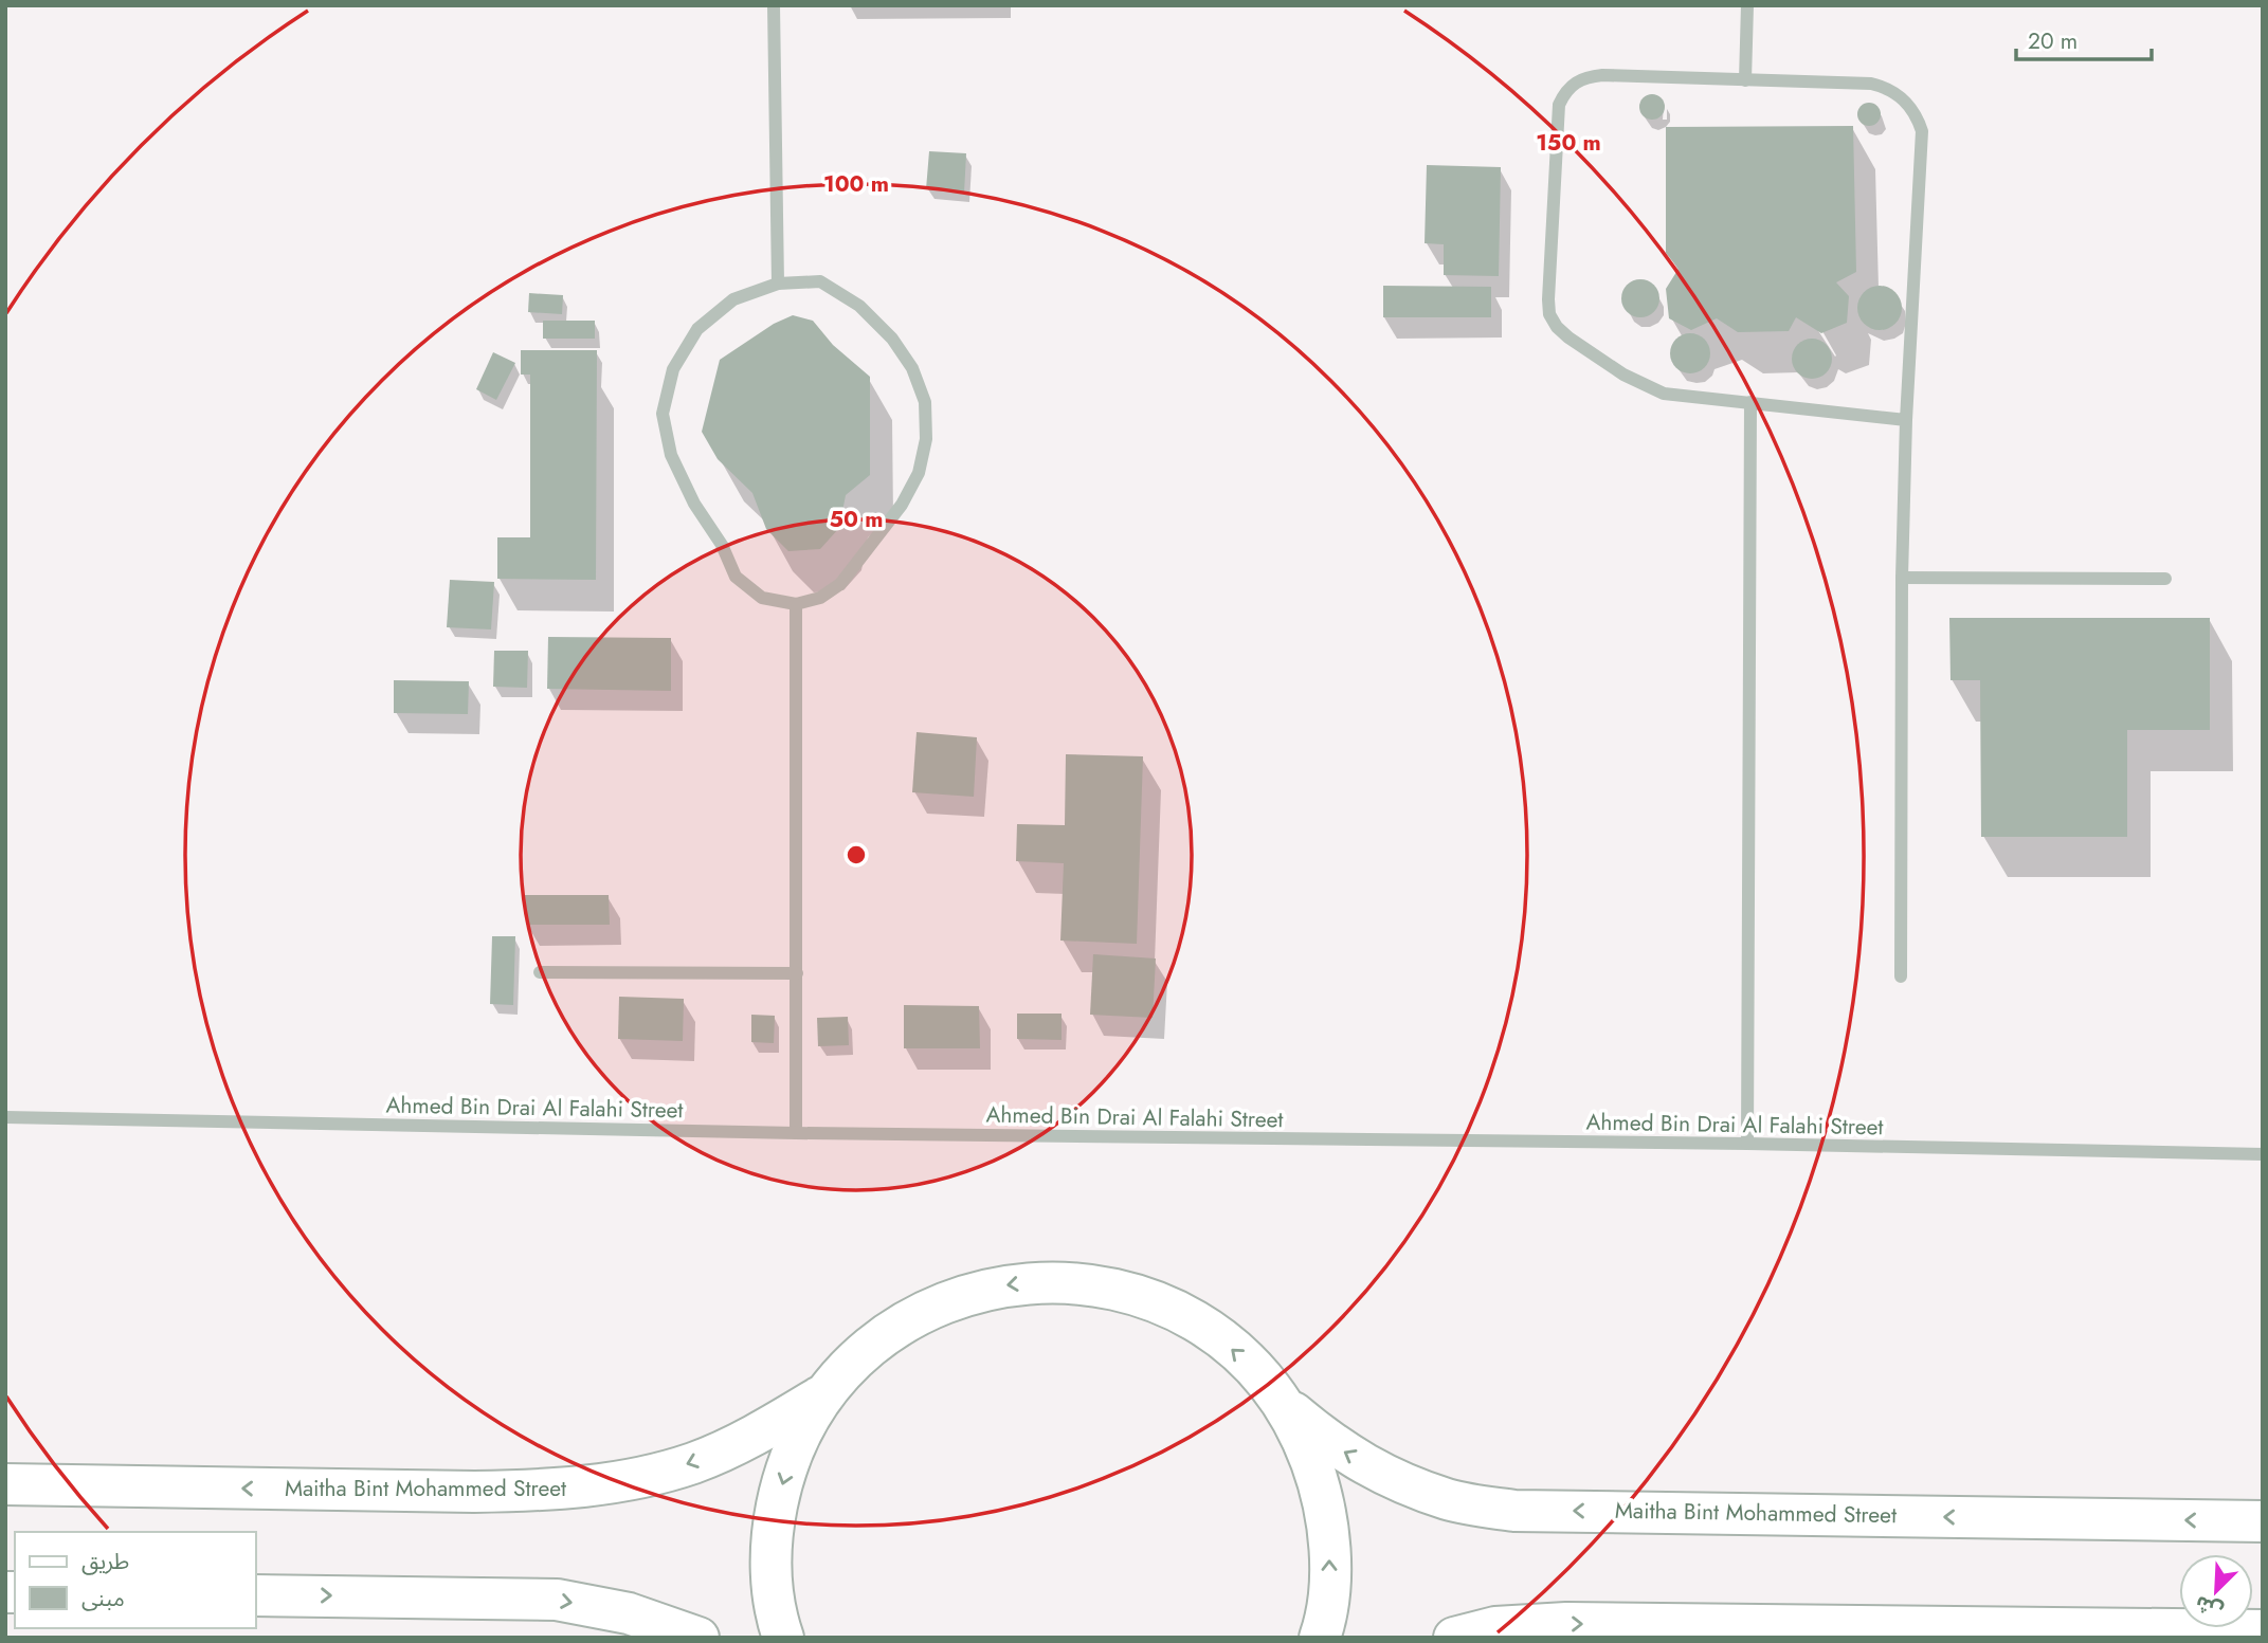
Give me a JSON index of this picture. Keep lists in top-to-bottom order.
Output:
{
  "streets": {
    "main road": ["Maitha Bint Mohammed Street"],
    "street": ["Ahmed Bin Drai Al Falahi Street"]
  },
  "legend": ["طريق", "مبنى"],
  "scale_bar": "20 m",
  "north": "bottom left",
  "rings": ["150 m", "100 m", "50 m"]
}
